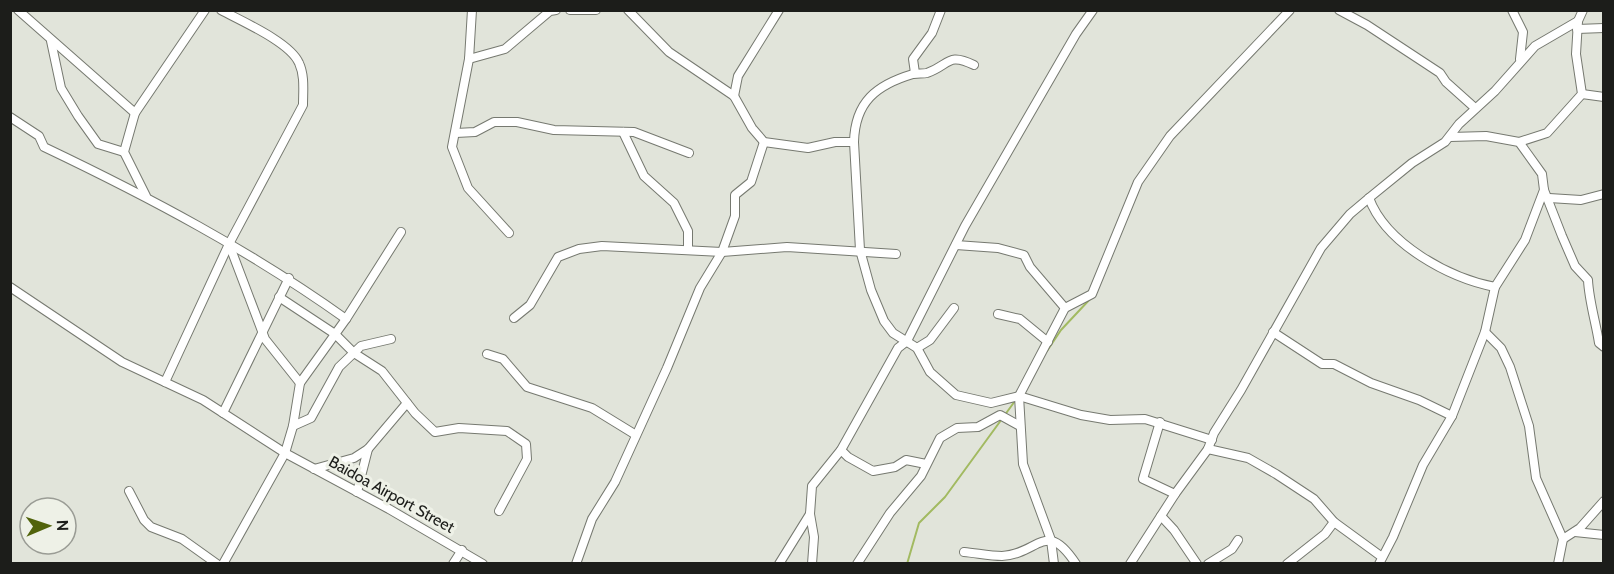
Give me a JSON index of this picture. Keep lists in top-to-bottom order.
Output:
{
  "streets": {
    "street": ["Baidoa Airport Street"]
  },
  "north": "right"
}
